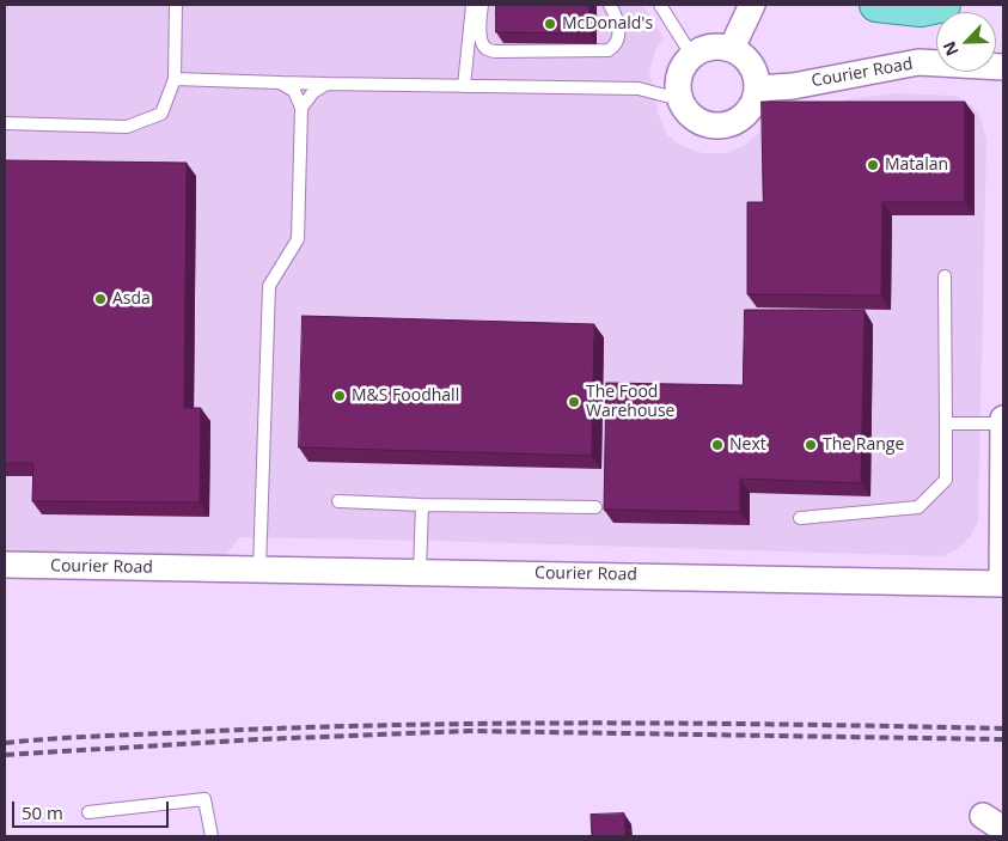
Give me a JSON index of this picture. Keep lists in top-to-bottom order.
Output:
{
  "streets": {
    "street": ["Courier Road"]
  },
  "places": [
    "McDonald's",
    "Matalan",
    "Asda",
    "M&S Foodhall",
    "The Food Warehouse",
    "Next",
    "The Range"
  ],
  "scale_bar": "50 m",
  "north": "bottom left"
}
